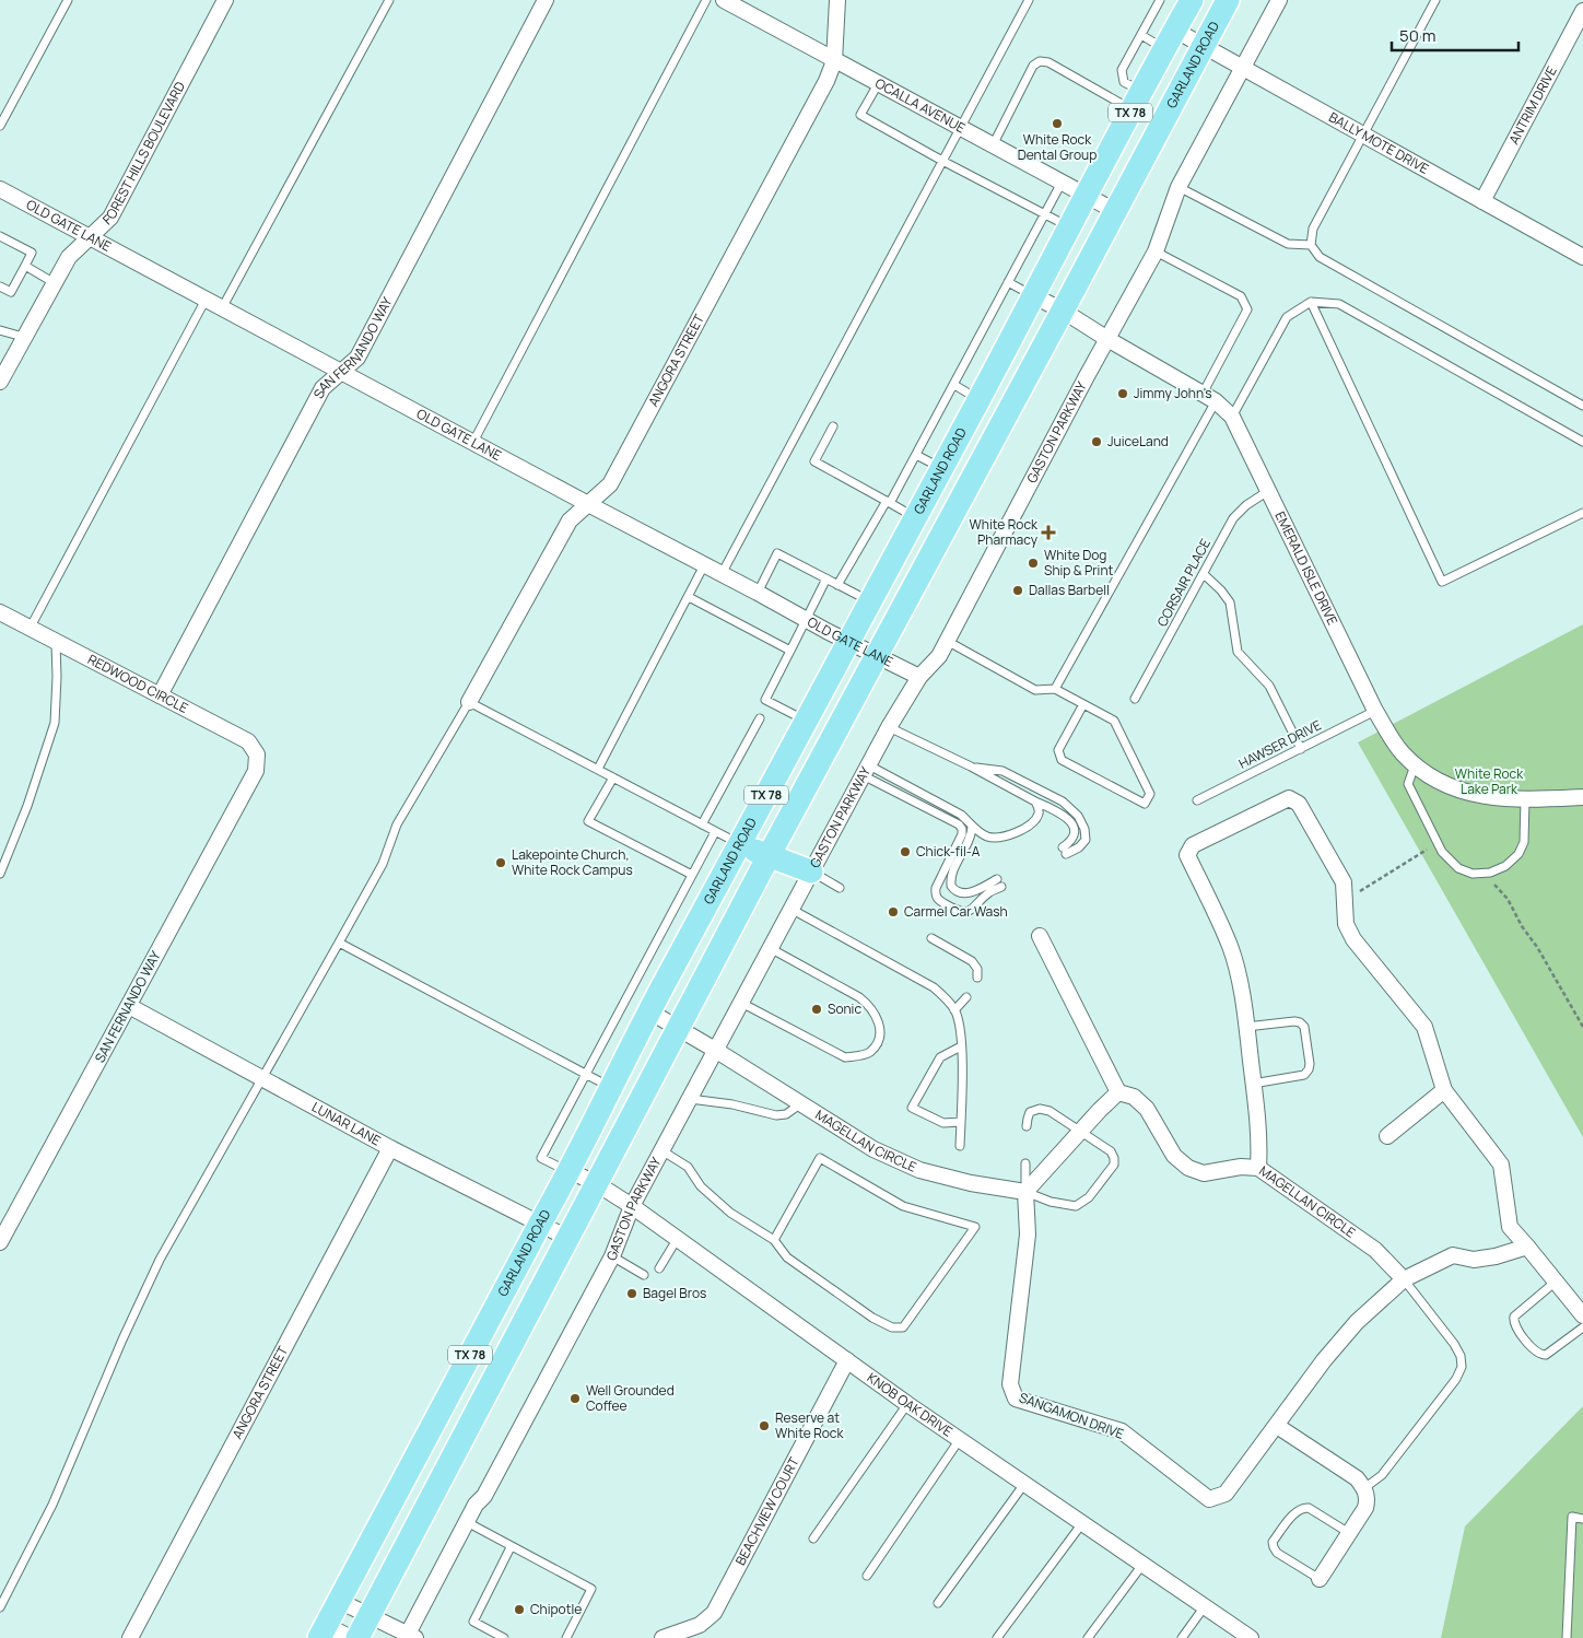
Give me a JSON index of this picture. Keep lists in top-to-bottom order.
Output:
{
  "streets": {
    "main road": ["GARLAND ROAD", "TX 78"],
    "street": [
      "OCALLA AVENUE",
      "ANTRIM DRIVE",
      "BALLY MOTE DRIVE",
      "FOREST HILLS BOULEVARD",
      "OLD GATE LANE",
      "SAN FERNANDO WAY",
      "ANGORA STREET",
      "GASTON PARKWAY",
      "EMERALD ISLE DRIVE",
      "REDWOOD CIRCLE",
      "LUNAR LANE",
      "MAGELLAN CIRCLE",
      "KNOB OAK DRIVE",
      "SANGAMON DRIVE",
      "BEACHVIEW COURT"
    ],
    "lane": ["CORSAIR PLACE", "HAWSER DRIVE"]
  },
  "crossings": [
    ["GARLAND ROAD", "OCALLA AVENUE"],
    ["GARLAND ROAD", "BALLY MOTE DRIVE"],
    ["GARLAND ROAD", "OLD GATE LANE"],
    ["GARLAND ROAD", "EMERALD ISLE DRIVE"],
    ["GARLAND ROAD", "LUNAR LANE"],
    ["GARLAND ROAD", "MAGELLAN CIRCLE"],
    ["GARLAND ROAD", "KNOB OAK DRIVE"],
    ["OCALLA AVENUE", "ANGORA STREET"],
    ["ANTRIM DRIVE", "BALLY MOTE DRIVE"],
    ["BALLY MOTE DRIVE", "GASTON PARKWAY"],
    ["FOREST HILLS BOULEVARD", "OLD GATE LANE"],
    ["OLD GATE LANE", "SAN FERNANDO WAY"],
    ["OLD GATE LANE", "ANGORA STREET"],
    ["OLD GATE LANE", "GASTON PARKWAY"],
    ["SAN FERNANDO WAY", "REDWOOD CIRCLE"],
    ["SAN FERNANDO WAY", "LUNAR LANE"],
    ["ANGORA STREET", "LUNAR LANE"],
    ["GASTON PARKWAY", "EMERALD ISLE DRIVE"],
    ["GASTON PARKWAY", "MAGELLAN CIRCLE"],
    ["GASTON PARKWAY", "KNOB OAK DRIVE"],
    ["EMERALD ISLE DRIVE", "CORSAIR PLACE"],
    ["EMERALD ISLE DRIVE", "HAWSER DRIVE"],
    ["MAGELLAN CIRCLE", "SANGAMON DRIVE"],
    ["KNOB OAK DRIVE", "BEACHVIEW COURT"]
  ],
  "parks": ["White Rock Lake Park"],
  "places": {
    "other": [
      "White Rock Dental Group",
      "Jimmy John's",
      "JuiceLand",
      "White Dog Ship & Print",
      "Dallas Barbell",
      "Chick-fil-A",
      "Lakepointe Church, White Rock Campus",
      "Carmel Car Wash",
      "Sonic",
      "Bagel Bros",
      "Well Grounded Coffee",
      "Reserve at White Rock",
      "Chipotle"
    ],
    "health": ["White Rock Pharmacy"]
  },
  "scale_bar": "50 m"
}
